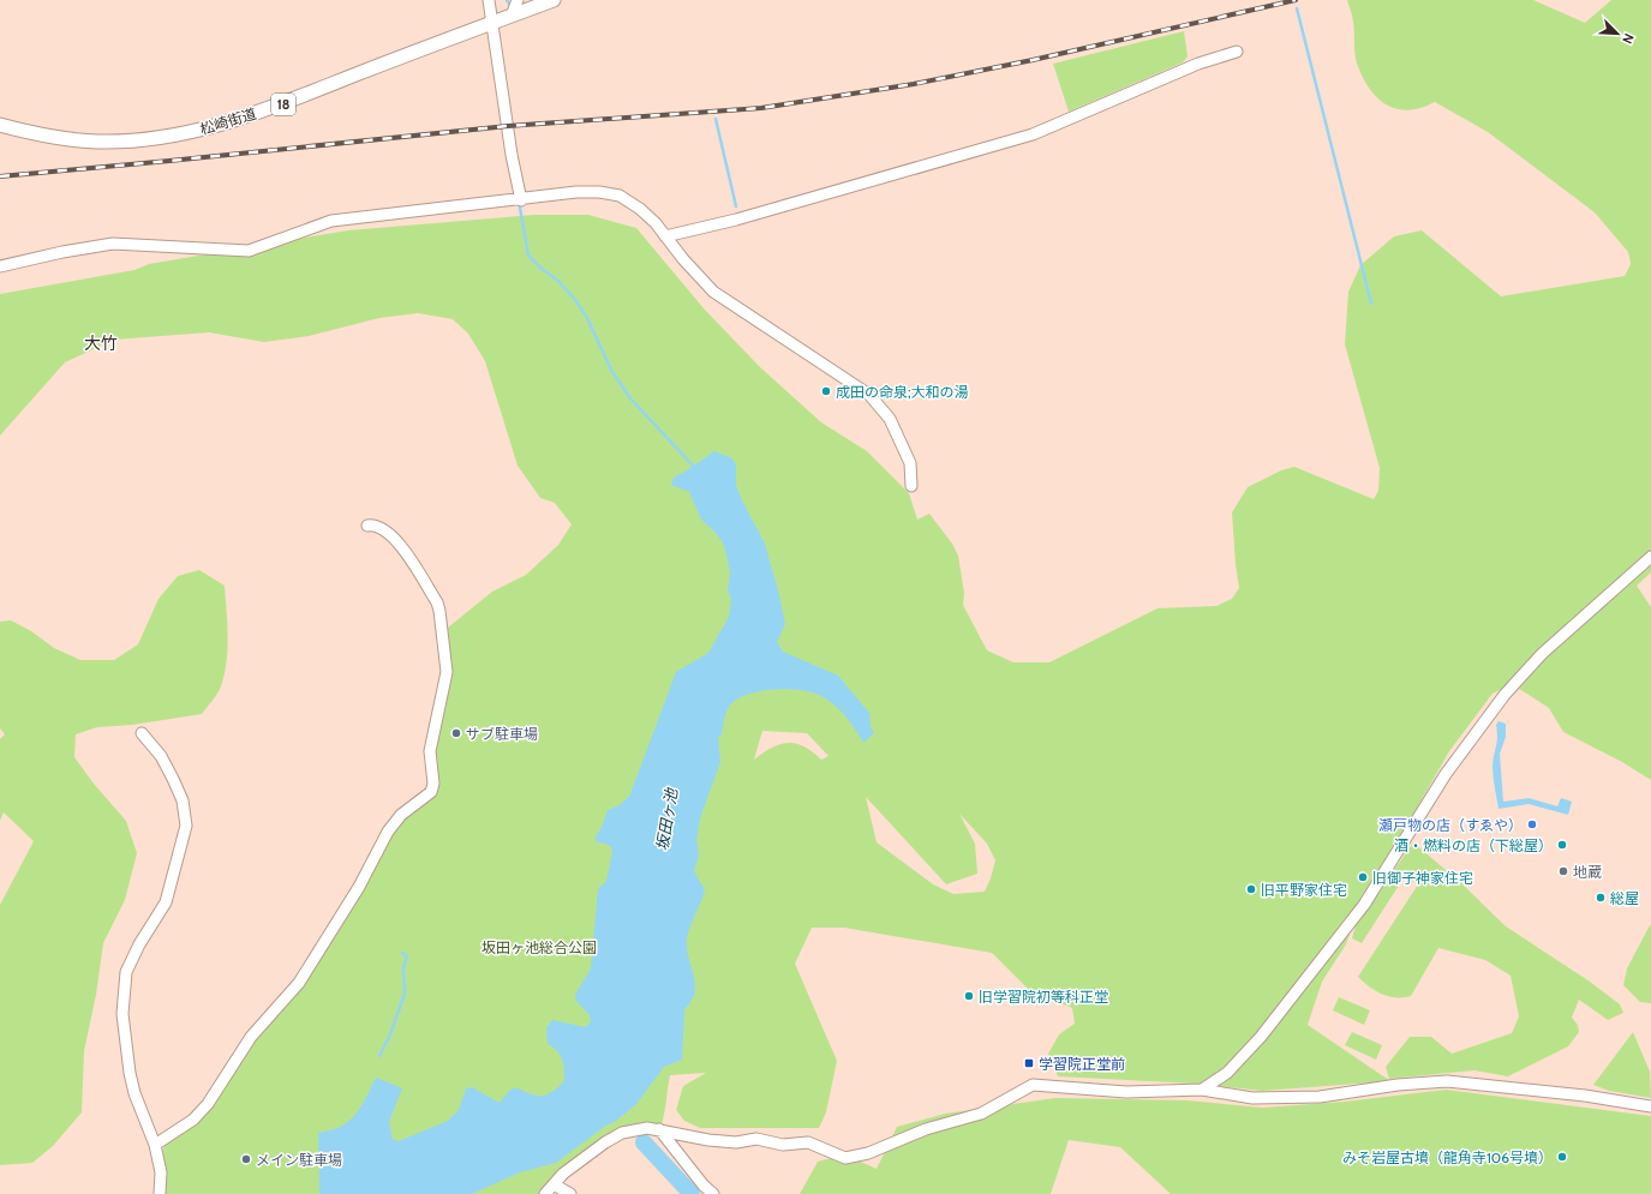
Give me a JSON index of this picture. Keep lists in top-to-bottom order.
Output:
{
  "streets": {
    "main road": ["18", "松崎街道"]
  },
  "districts": ["大竹"],
  "water": ["坂田ヶ池"],
  "parks": ["坂田ヶ池総合公園"],
  "places": {
    "other": [
      "成田の命泉;大和の湯",
      "サブ駐車場",
      "瀬戸物の店（すゑや）",
      "酒・燃料の店（下総屋）",
      "地蔵",
      "旧御子神家住宅",
      "旧平野家住宅",
      "総屋",
      "旧学習院初等科正堂",
      "みそ岩屋古墳（龍角寺106号墳）",
      "メイン駐車場"
    ],
    "transit": ["学習院正堂前"]
  },
  "north": "bottom right"
}
